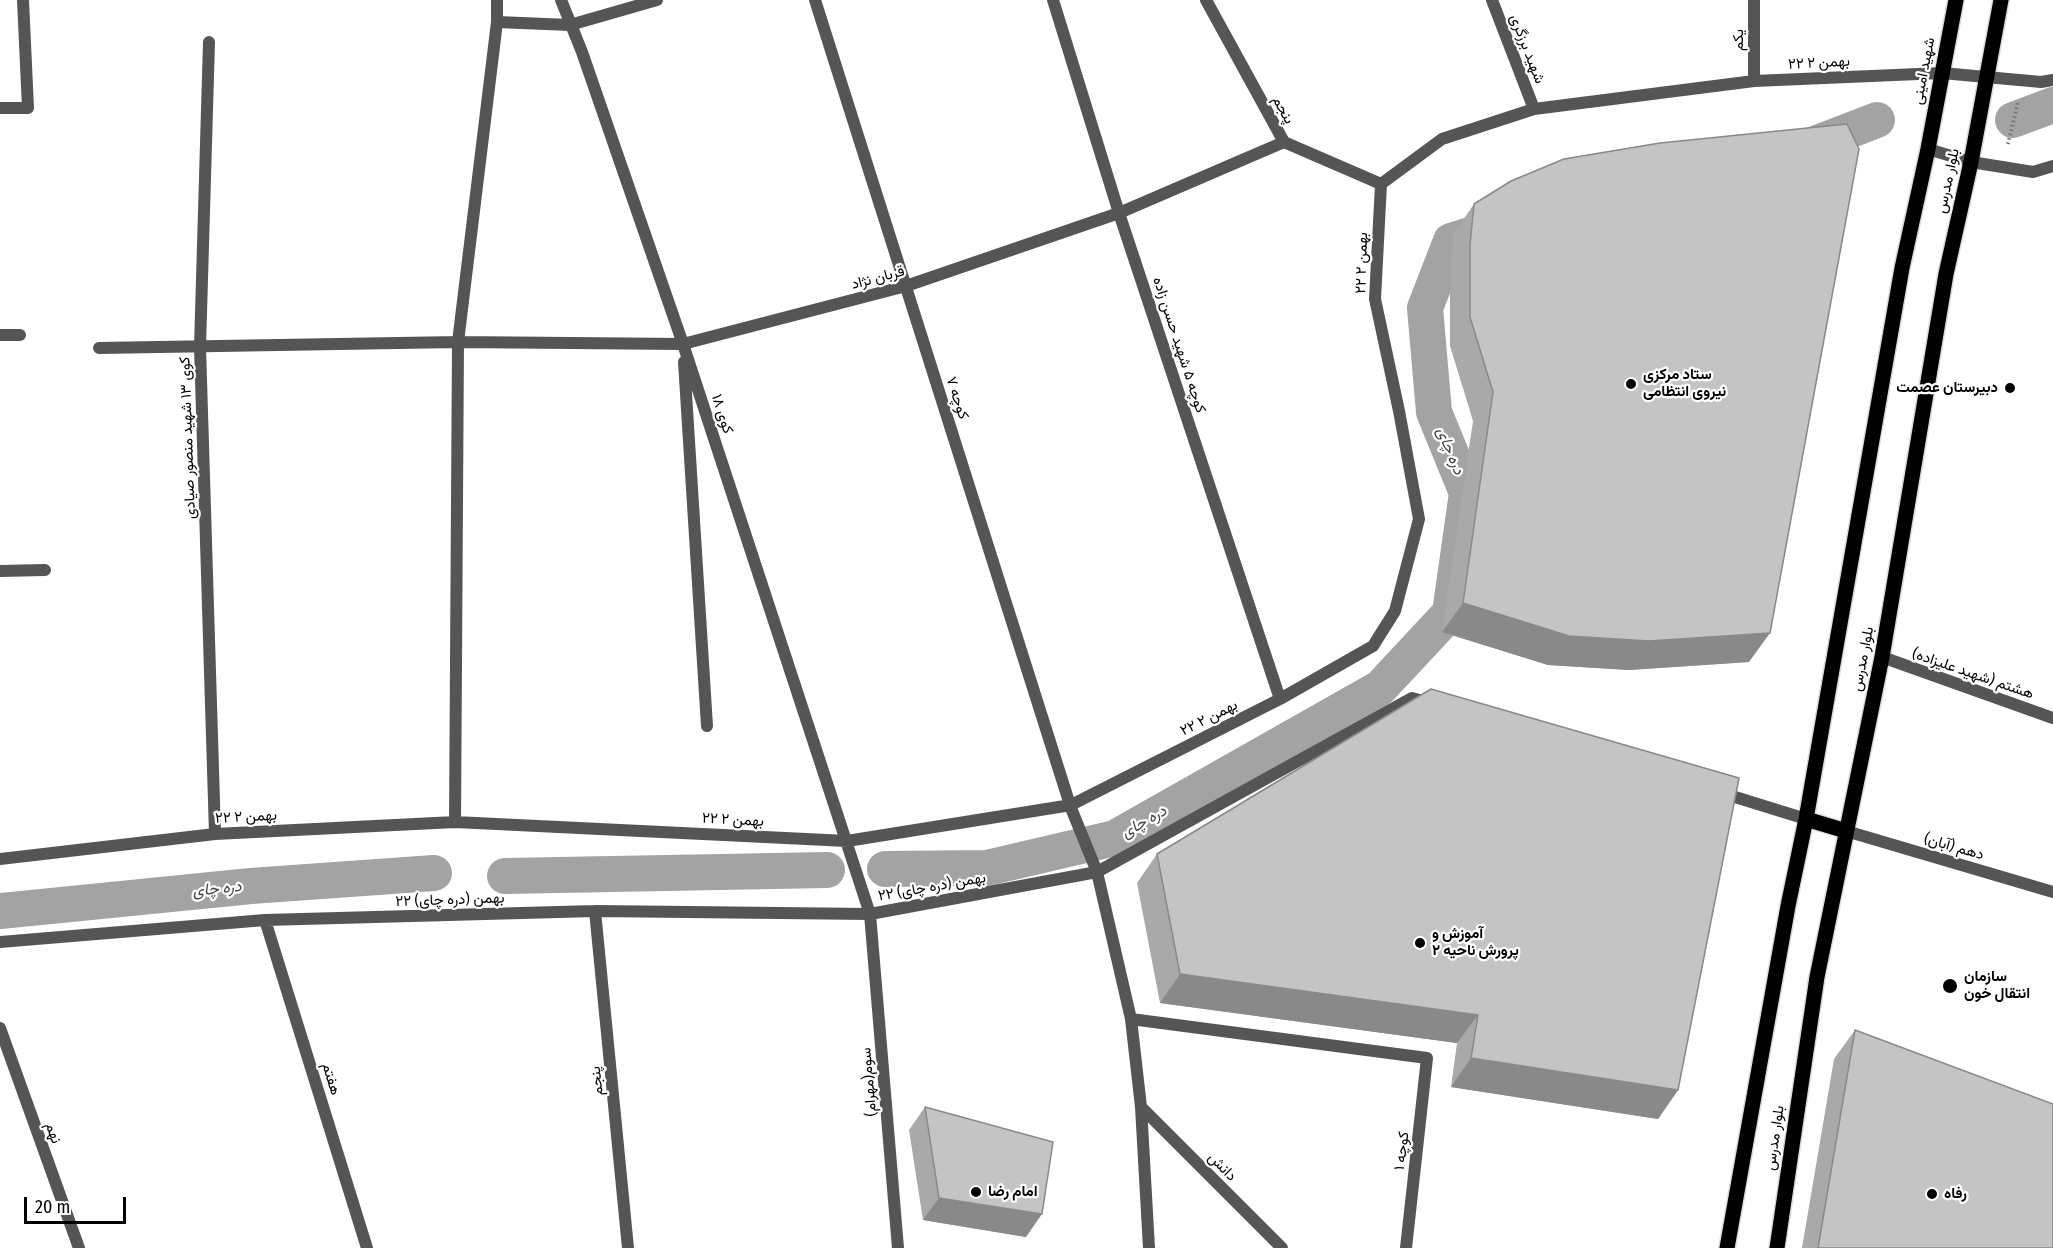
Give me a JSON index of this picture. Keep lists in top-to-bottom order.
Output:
{
  "streets": {
    "main road": ["شهید امینی", "بلوار مدرس"],
    "street": [
      "یکم",
      "شهید برزگری",
      "۲۲ بهمن ۲",
      "پنجم",
      "قربان نژاد",
      "کوچه ۵ شهید حسن زاده",
      "کوچه ۷",
      "کوی ۱۸",
      "کوی ۱۳ شهید منصور صیادی",
      "هشتم (شهید علیزاده)",
      "دهم (آبان)",
      "۲۲ بهمن (دره چای)",
      "هفتم",
      "سوم(مهرام)",
      "نهم",
      "کوچه ۱",
      "دانش"
    ]
  },
  "crossings": [
    ["یکم", "۲۲ بهمن ۲"],
    ["شهید برزگری", "۲۲ بهمن ۲"],
    ["۲۲ بهمن ۲", "شهید امینی"],
    ["۲۲ بهمن ۲", "پنجم"],
    ["۲۲ بهمن ۲", "بلوار مدرس"],
    ["۲۲ بهمن ۲", "کوچه ۵ شهید حسن زاده"],
    ["۲۲ بهمن ۲", "کوچه ۷"],
    ["۲۲ بهمن ۲", "کوی ۱۸"],
    ["۲۲ بهمن ۲", "کوی ۱۳ شهید منصور صیادی"],
    ["شهید امینی", "بلوار مدرس"],
    ["پنجم", "قربان نژاد"],
    ["پنجم", "۲۲ بهمن (دره چای)"],
    ["بلوار مدرس", "هشتم (شهید علیزاده)"],
    ["بلوار مدرس", "دهم (آبان)"],
    ["قربان نژاد", "کوچه ۵ شهید حسن زاده"],
    ["قربان نژاد", "کوچه ۷"],
    ["قربان نژاد", "کوی ۱۸"],
    ["قربان نژاد", "کوی ۱۳ شهید منصور صیادی"],
    ["کوچه ۷", "۲۲ بهمن (دره چای)"],
    ["کوچه ۷", "کوچه ۱"],
    ["کوچه ۷", "دانش"],
    ["کوی ۱۸", "۲۲ بهمن (دره چای)"],
    ["کوی ۱۸", "سوم(مهرام)"],
    ["۲۲ بهمن (دره چای)", "هفتم"],
    ["۲۲ بهمن (دره چای)", "سوم(مهرام)"]
  ],
  "water": ["دره چای"],
  "places": [
    "ستاد مرکزی نیروی انتظامی",
    "دبیرستان عصمت",
    "آموزش و پرورش ناحیه ۲",
    "سازمان انتقال خون",
    "امام رضا",
    "رفاه"
  ],
  "scale_bar": "20 m"
}
